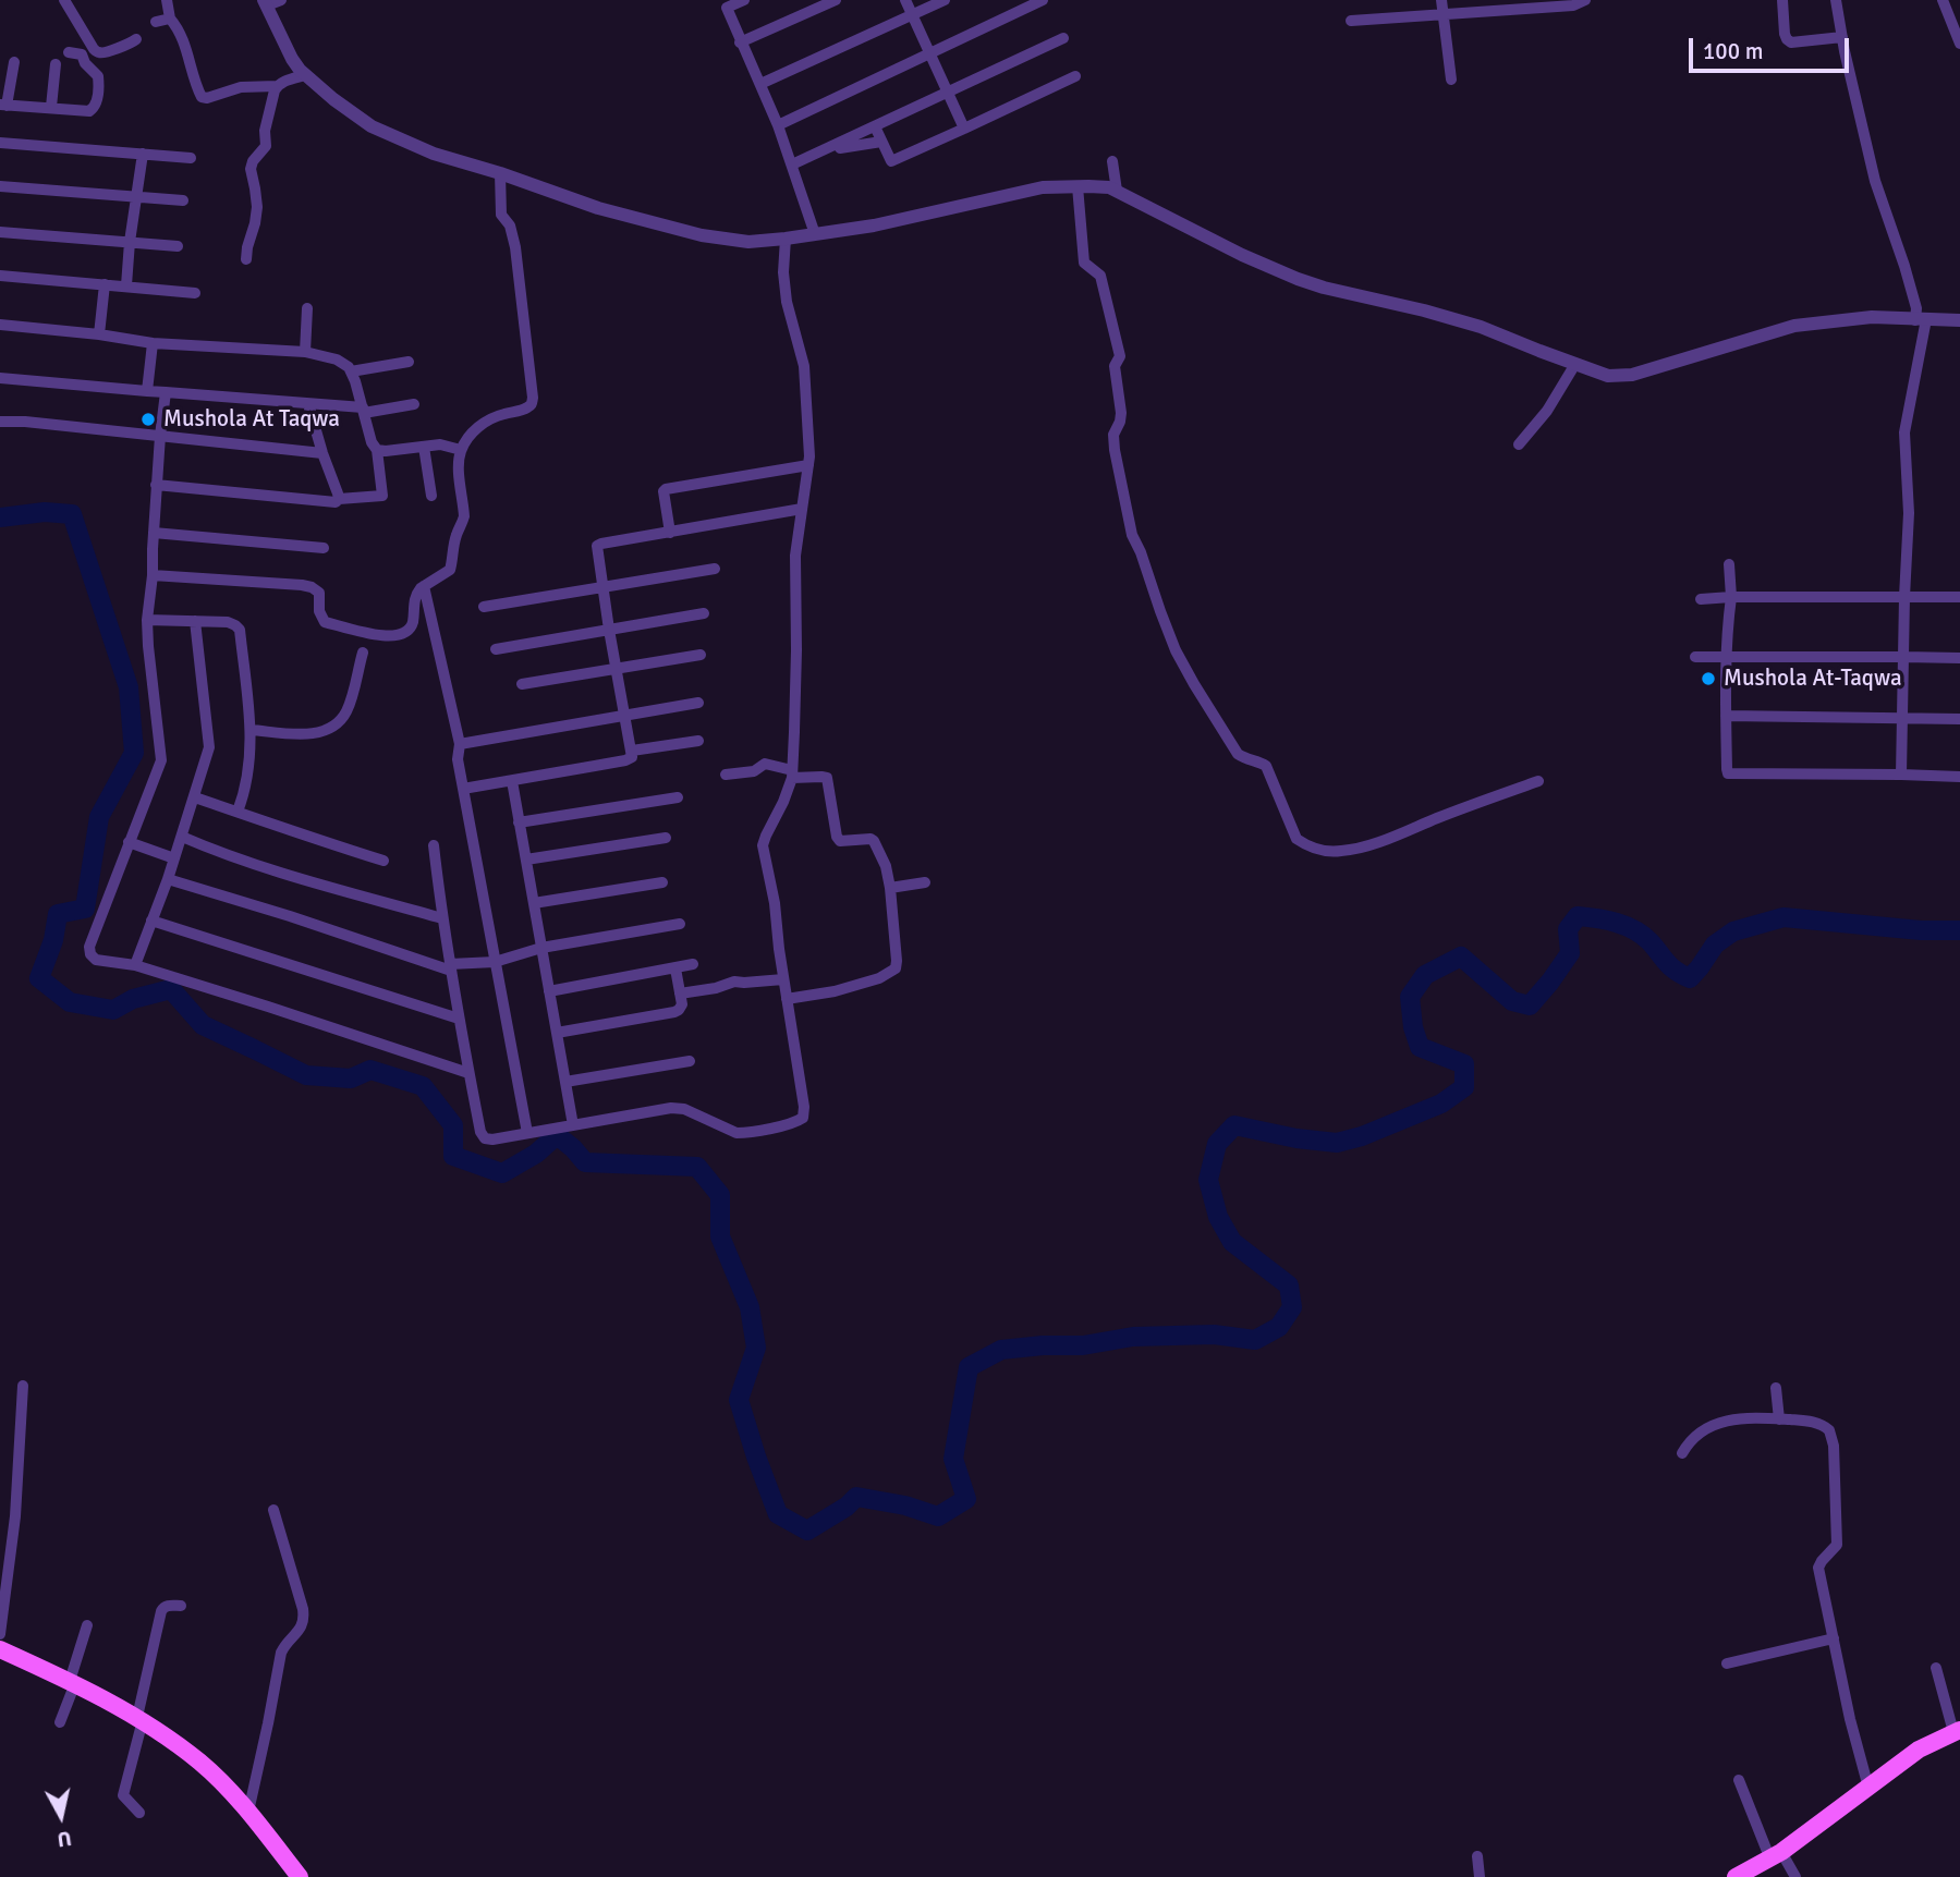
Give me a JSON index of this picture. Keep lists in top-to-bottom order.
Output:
{
  "places": ["Mushola At Taqwa", "Mushola At-Taqwa"],
  "scale_bar": "100 m",
  "north": "bottom"
}
